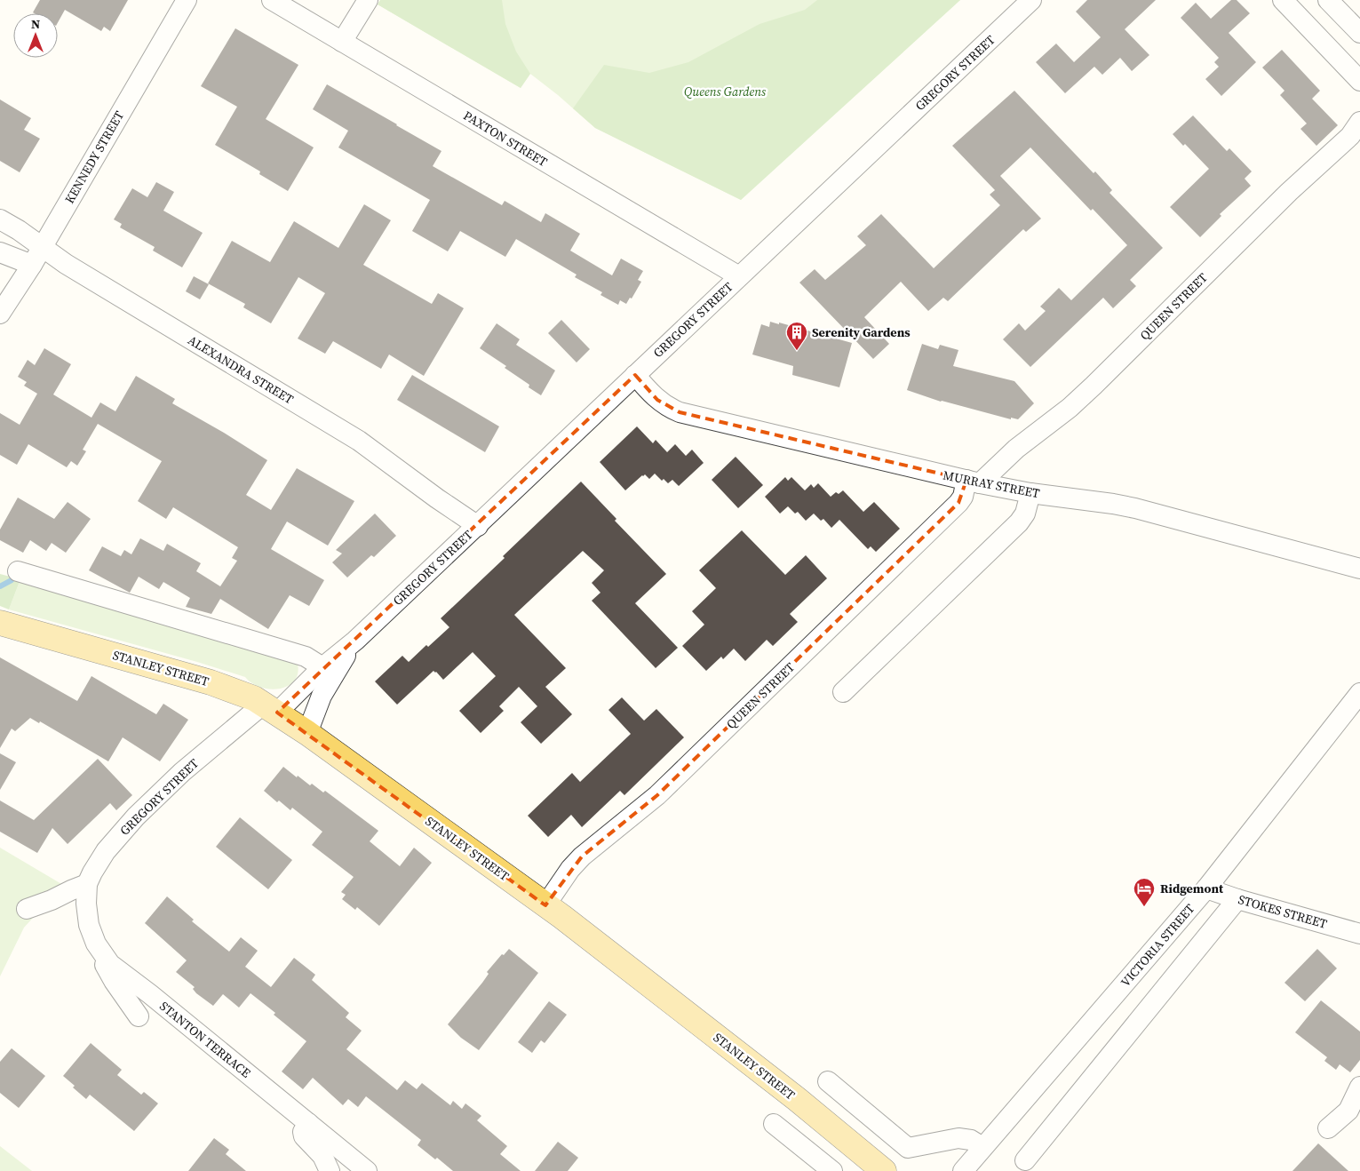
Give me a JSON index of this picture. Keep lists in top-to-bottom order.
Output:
{
  "streets": {
    "main road": ["STANLEY STREET"],
    "street": [
      "GREGORY STREET",
      "PAXTON STREET",
      "KENNEDY STREET",
      "QUEEN STREET",
      "ALEXANDRA STREET",
      "MURRAY STREET",
      "STOKES STREET",
      "VICTORIA STREET",
      "STANTON TERRACE"
    ]
  },
  "crossings": [
    ["GREGORY STREET", "PAXTON STREET"],
    ["GREGORY STREET", "ALEXANDRA STREET"],
    ["GREGORY STREET", "MURRAY STREET"],
    ["GREGORY STREET", "STANLEY STREET"],
    ["GREGORY STREET", "STANTON TERRACE"],
    ["KENNEDY STREET", "ALEXANDRA STREET"],
    ["QUEEN STREET", "MURRAY STREET"],
    ["QUEEN STREET", "STANLEY STREET"],
    ["STOKES STREET", "VICTORIA STREET"]
  ],
  "parks": ["Queens Gardens"],
  "places": {
    "building": ["Serenity Gardens"],
    "hotel": ["Ridgemont"]
  },
  "north": "top"
}
